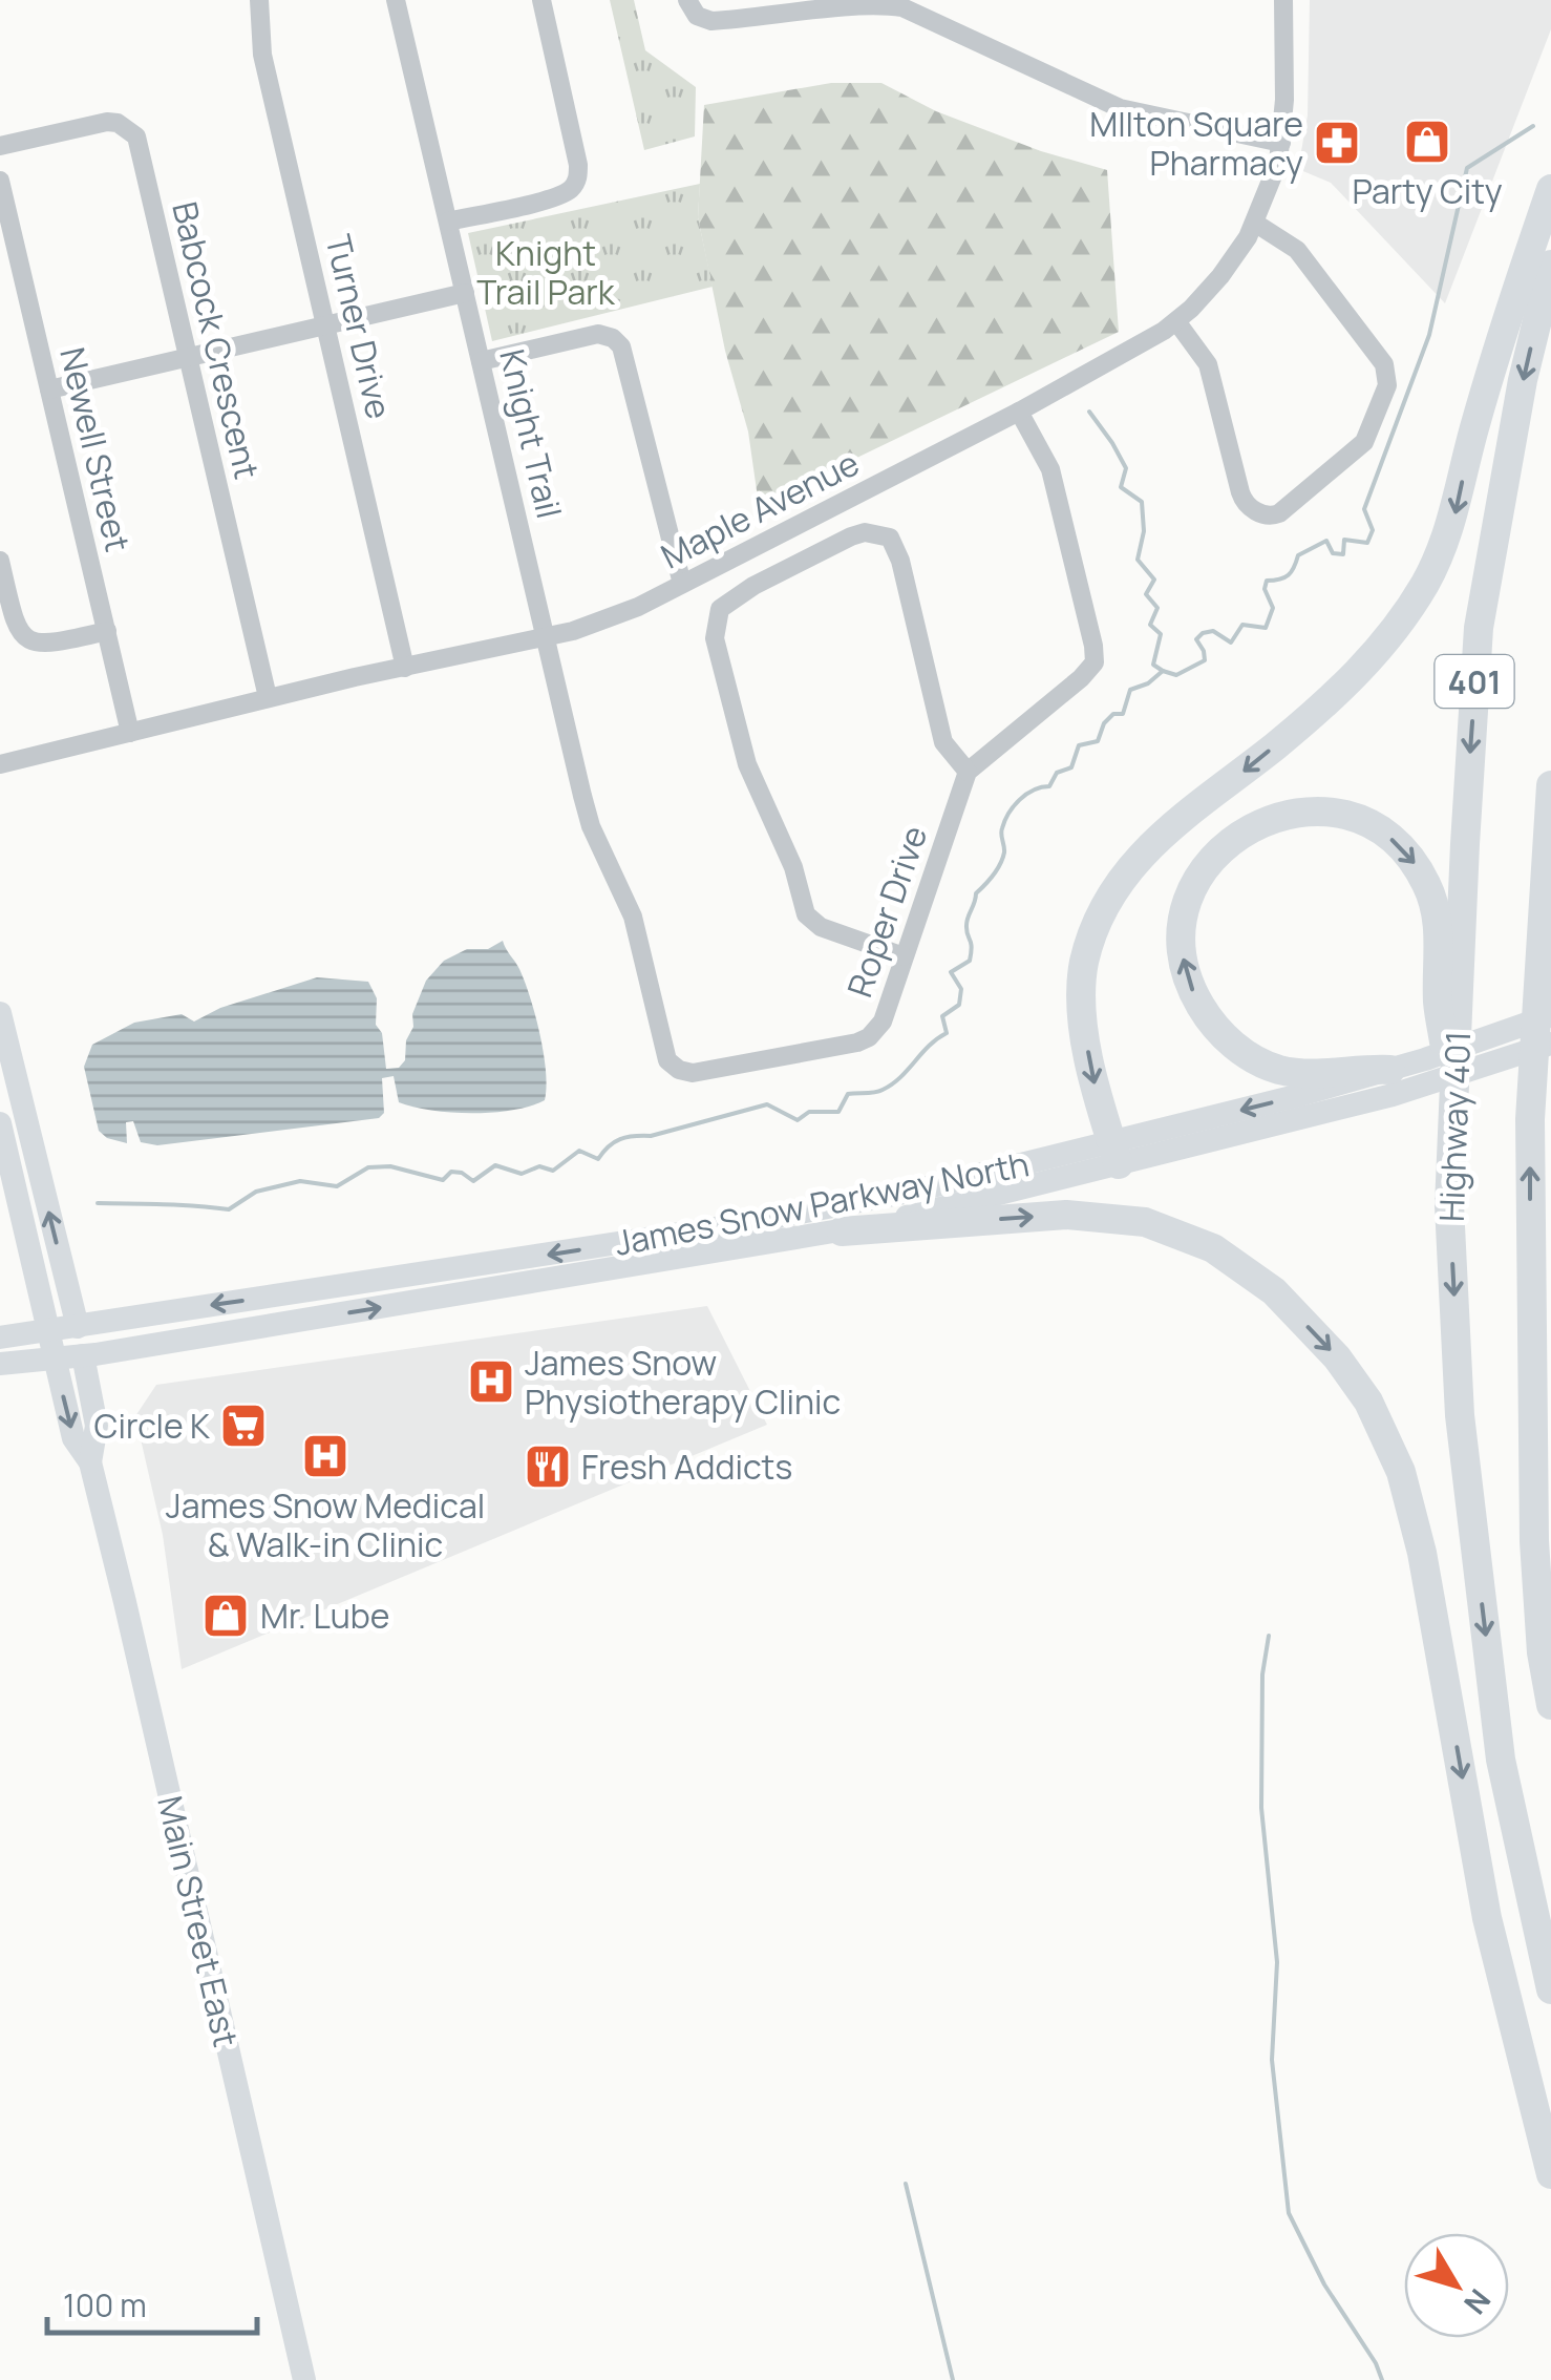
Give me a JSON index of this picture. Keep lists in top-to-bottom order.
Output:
{
  "streets": {
    "highway": ["401", "Highway 401"],
    "main road": ["James Snow Parkway North", "Main Street East"],
    "street": [
      "Turner Drive",
      "Babcock Crescent",
      "Knight Trail",
      "Newell Street",
      "Maple Avenue",
      "Roper Drive"
    ]
  },
  "crossings": [
    ["Turner Drive", "Maple Avenue"],
    ["Babcock Crescent", "Maple Avenue"],
    ["Knight Trail", "Maple Avenue"],
    ["Knight Trail", "Roper Drive"],
    ["Newell Street", "Maple Avenue"],
    ["Maple Avenue", "Roper Drive"],
    ["James Snow Parkway North", "Main Street East"]
  ],
  "parks": ["Knight Trail Park"],
  "places": {
    "shop": ["Party City", "Mr. Lube"],
    "pharmacy": ["MIlton Square Pharmacy"],
    "hospital": ["James Snow Physiotherapy Clinic", "James Snow Medical & Walk-in Clinic"],
    "supermarket": ["Circle K"],
    "restaurant": ["Fresh Addicts"]
  },
  "scale_bar": "100 m",
  "north": "bottom right"
}
